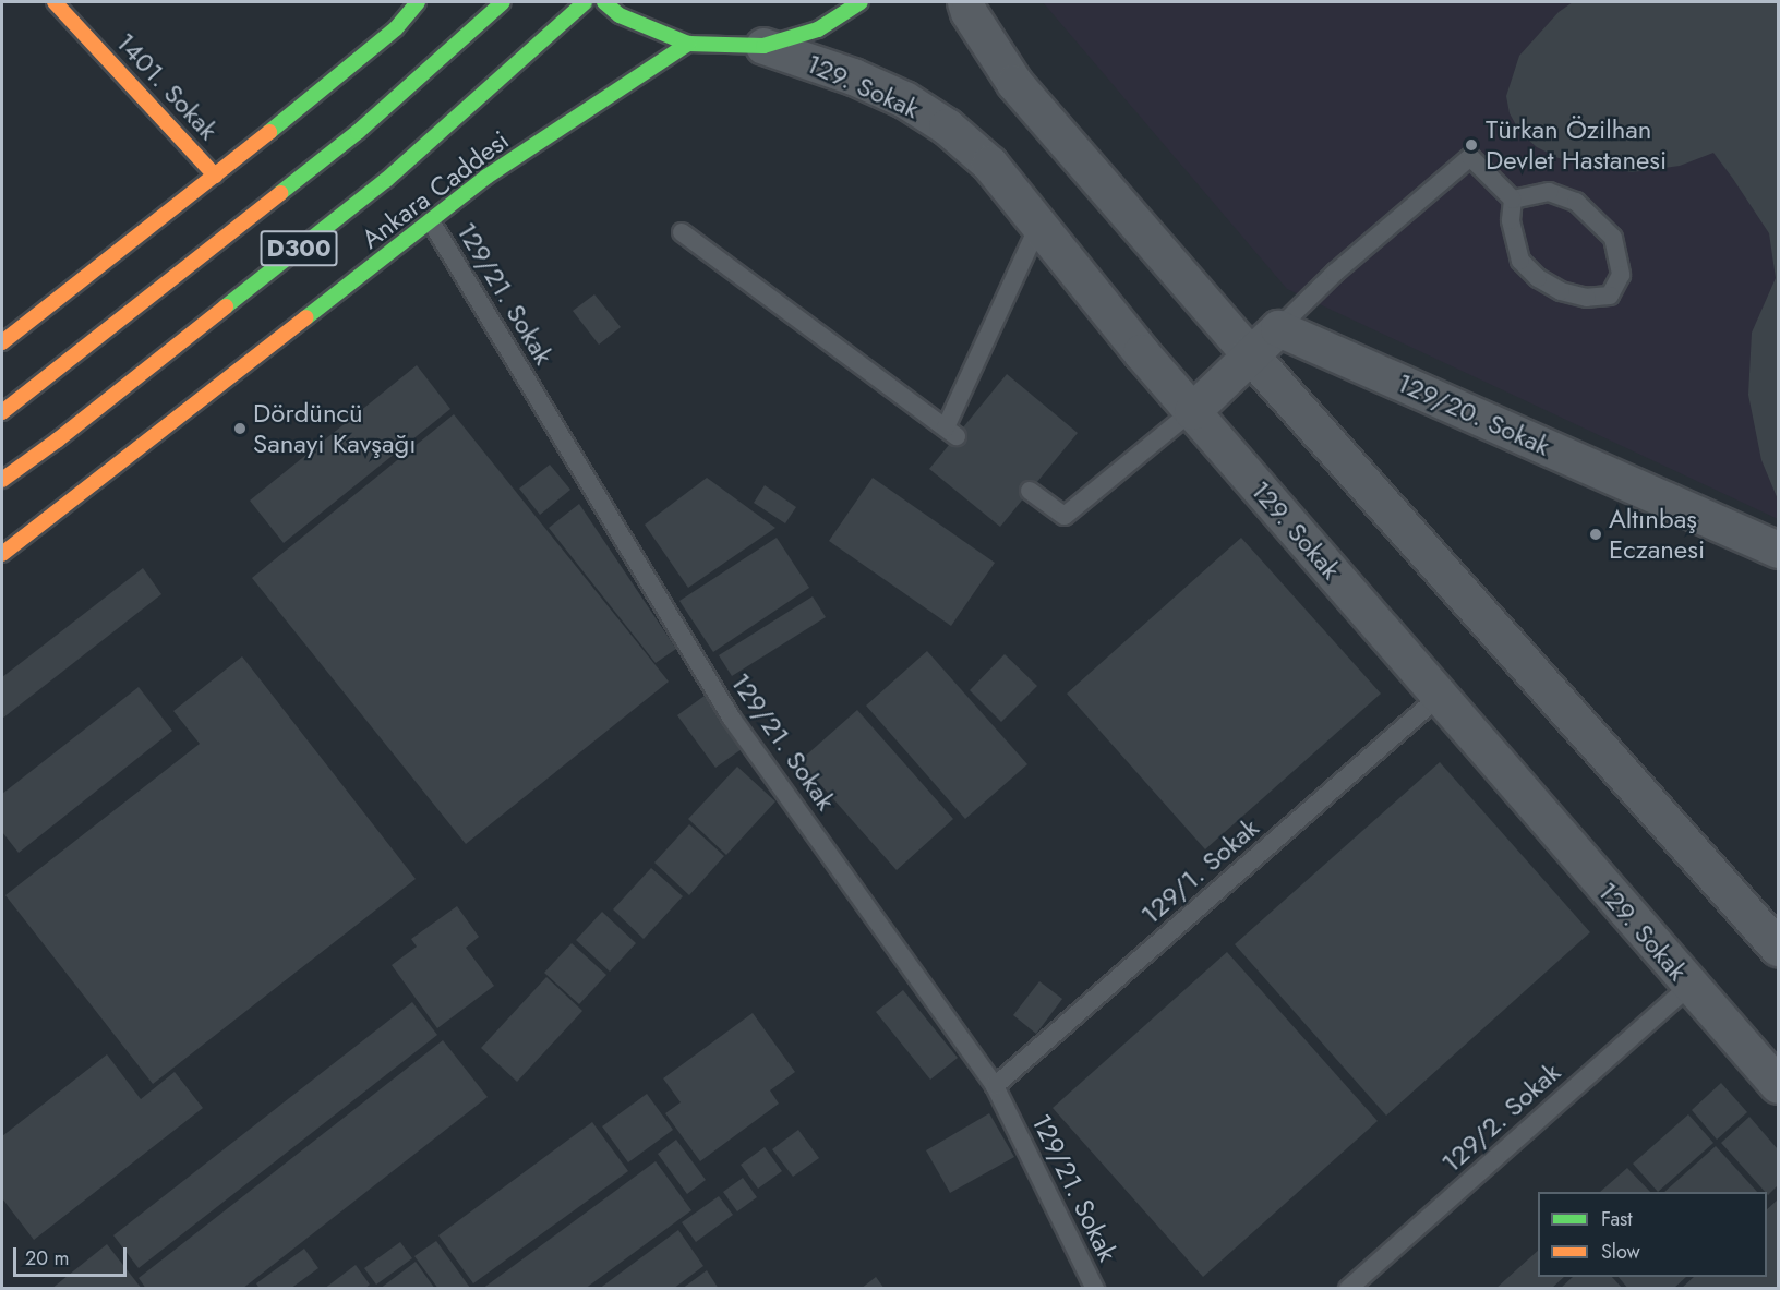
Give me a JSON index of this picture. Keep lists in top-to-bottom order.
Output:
{
  "streets": {
    "main road": ["1401. Sokak", "Ankara Caddesi", "D300"],
    "street": ["129. Sokak", "129/20. Sokak"],
    "lane": ["129/21. Sokak", "129/1. Sokak", "129/2. Sokak"]
  },
  "crossings": [
    ["129. Sokak", "129/1. Sokak"],
    ["129. Sokak", "129/2. Sokak"],
    ["Ankara Caddesi", "129/21. Sokak"],
    ["129/21. Sokak", "129/1. Sokak"]
  ],
  "places": ["Türkan Özilhan Devlet Hastanesi", "Dördüncü Sanayi Kavşağı", "Altınbaş Eczanesi"],
  "legend": ["Fast", "Slow"],
  "scale_bar": "20 m"
}
